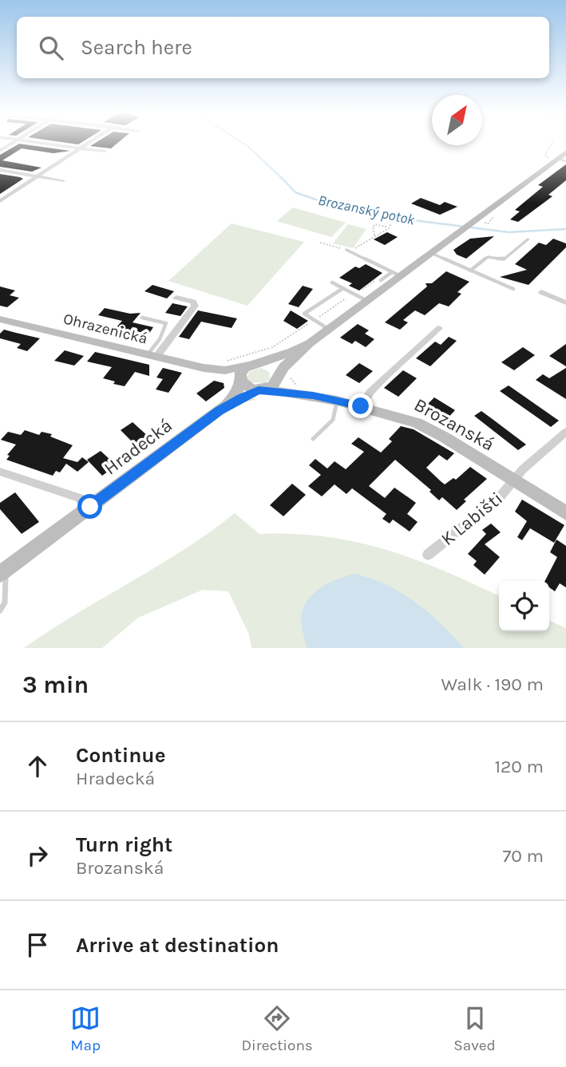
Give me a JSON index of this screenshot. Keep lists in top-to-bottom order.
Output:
{
  "streets": {
    "main road": ["Ohrazenická", "Brozanská", "Hradecká"],
    "street": ["K Labišti"]
  },
  "crossings": [
    ["Ohrazenická", "Brozanská"],
    ["Ohrazenická", "Hradecká"],
    ["Brozanská", "Hradecká"],
    ["Brozanská", "K Labišti"]
  ],
  "water": ["Brozanský potok"],
  "north": "top right",
  "page": {
    "search": "Search here",
    "heading": ["3 min", "Walk · 190 m"],
    "list": [
      ["Continue", "Hradecká", "120 m"],
      ["Turn right", "Brozanská", "70 m"],
      "Arrive at destination"
    ],
    "nav": ["Map", "Directions", "Saved"]
  }
}
